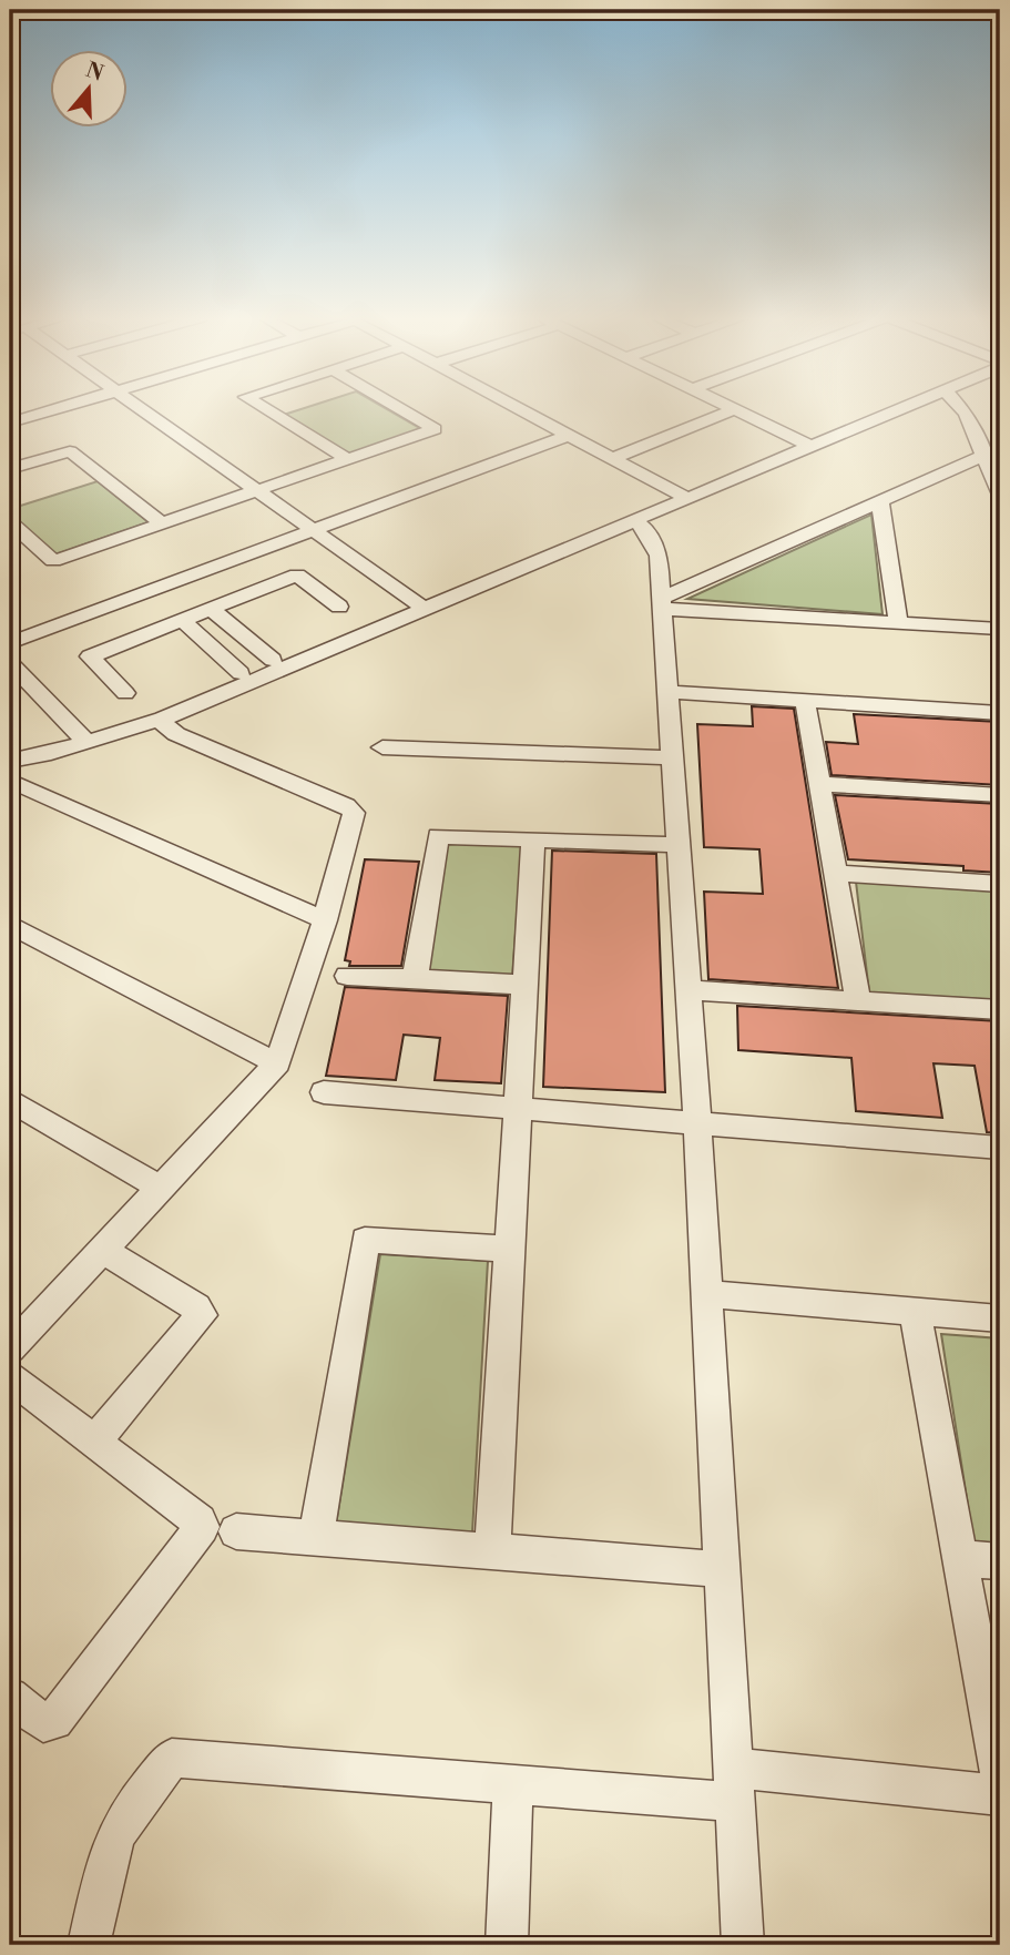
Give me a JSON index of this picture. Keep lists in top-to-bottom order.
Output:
{
  "north": "top"
}
